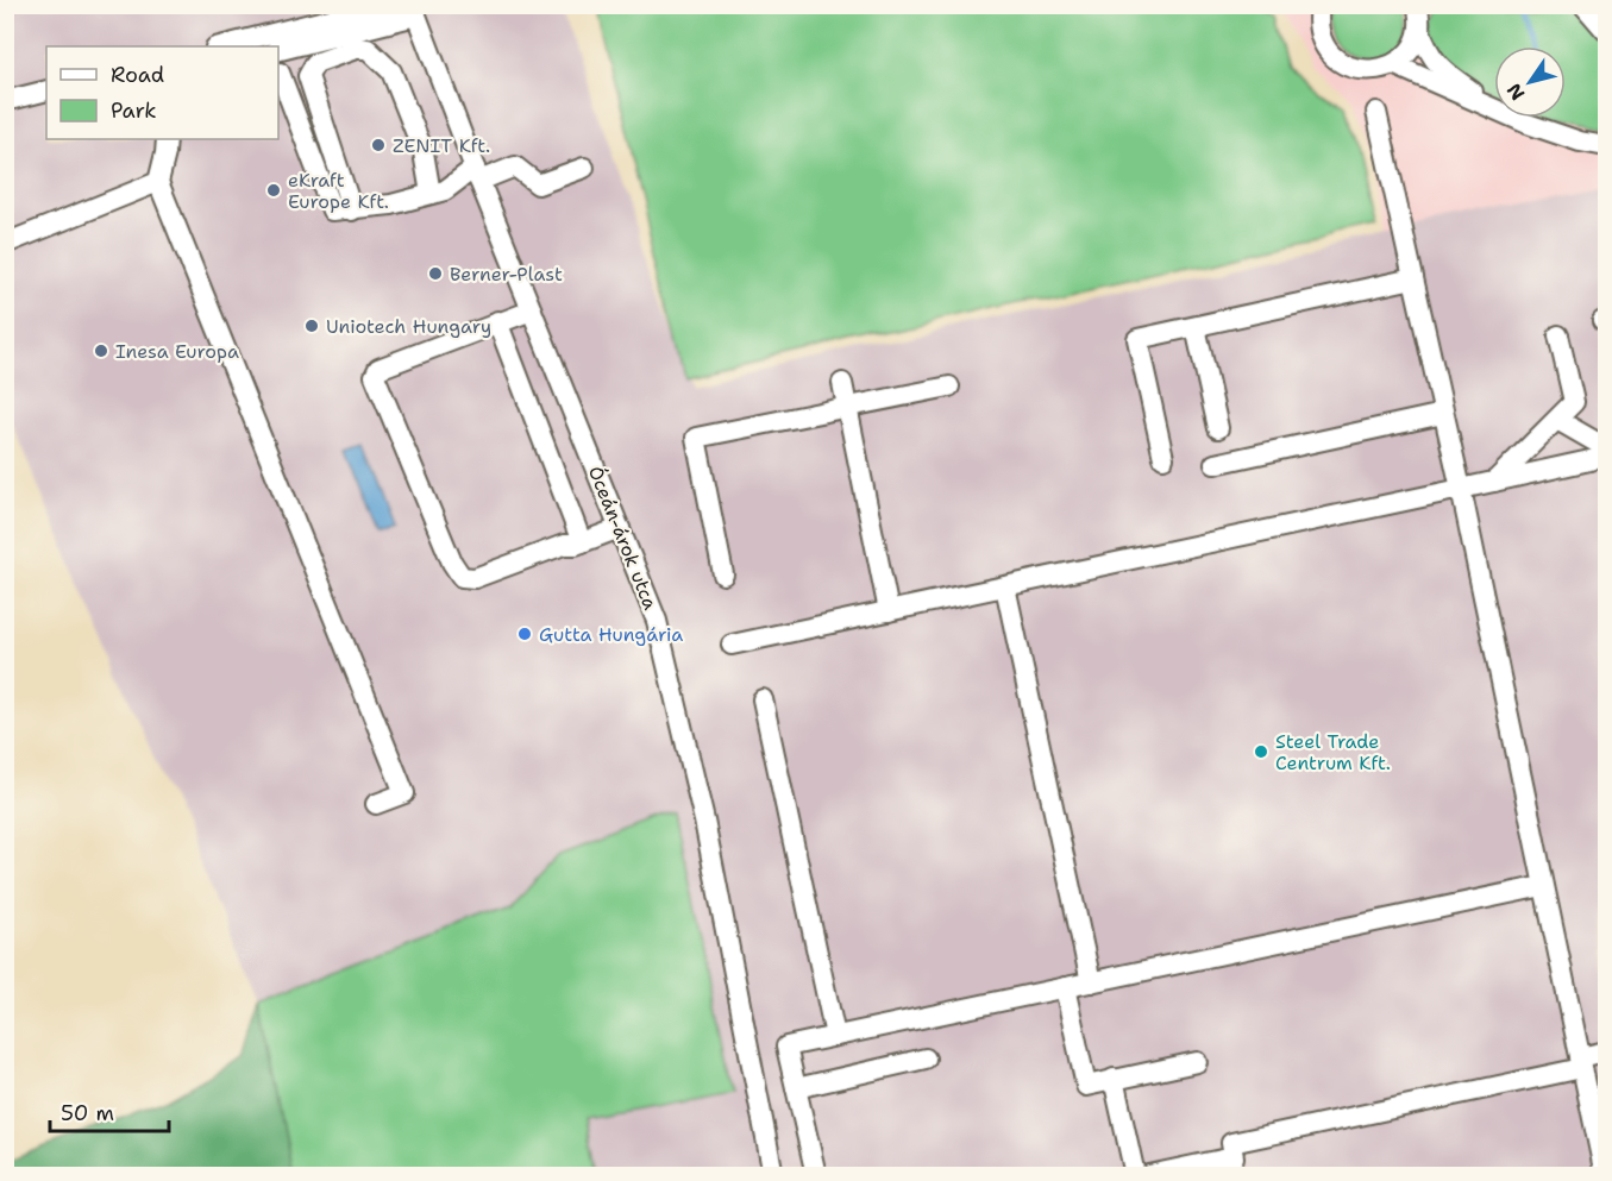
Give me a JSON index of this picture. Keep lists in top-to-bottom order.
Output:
{
  "streets": {
    "street": ["Óceán-árok utca"]
  },
  "places": [
    "ZENIT Kft.",
    "eKraft Europe Kft.",
    "Berner-Plast",
    "Uniotech Hungary",
    "Inesa Europa",
    "Gutta Hungária",
    "Steel Trade Centrum Kft."
  ],
  "legend": ["Road", "Park"],
  "scale_bar": "50 m",
  "north": "bottom left"
}
